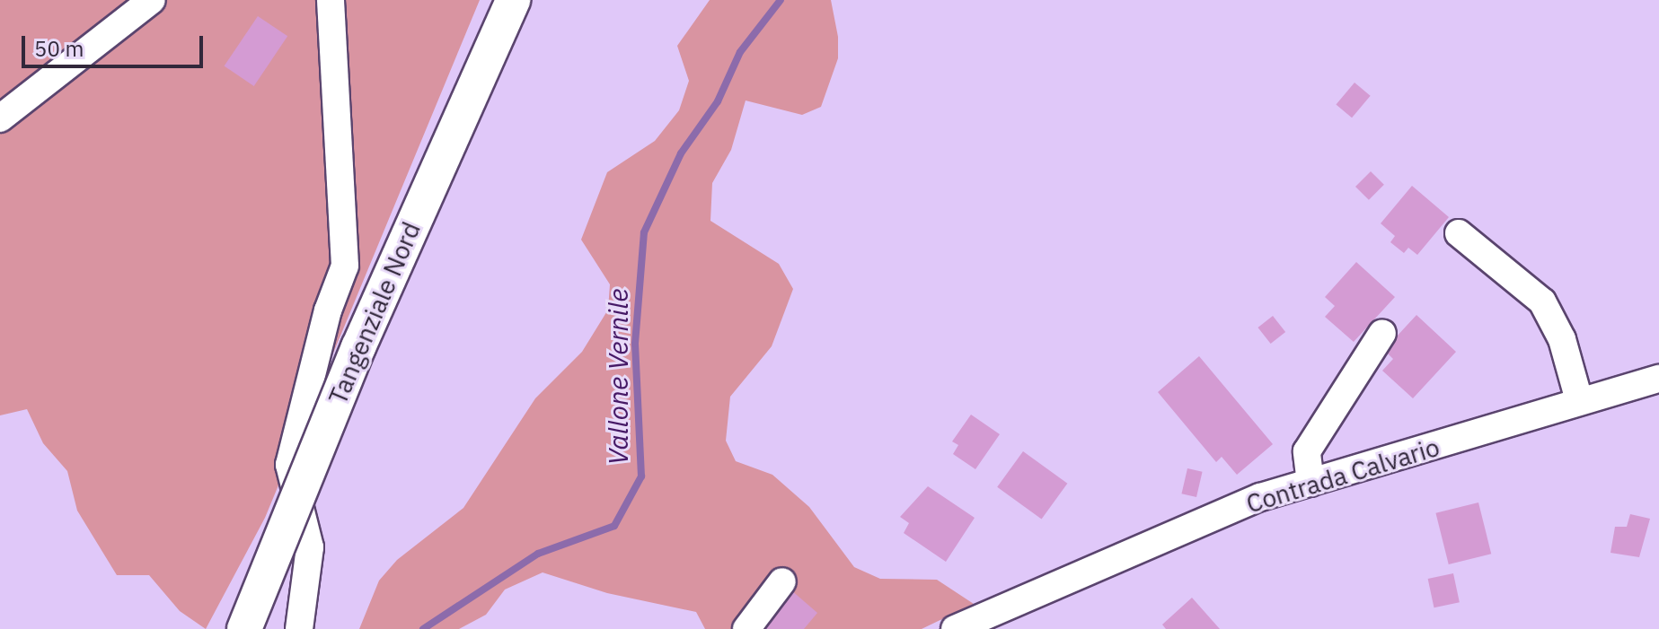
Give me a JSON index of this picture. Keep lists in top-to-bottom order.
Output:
{
  "streets": {
    "main road": ["Tangenziale Nord"],
    "street": ["Contrada Calvario"]
  },
  "water": ["Vallone Vernile"],
  "scale_bar": "50 m"
}
